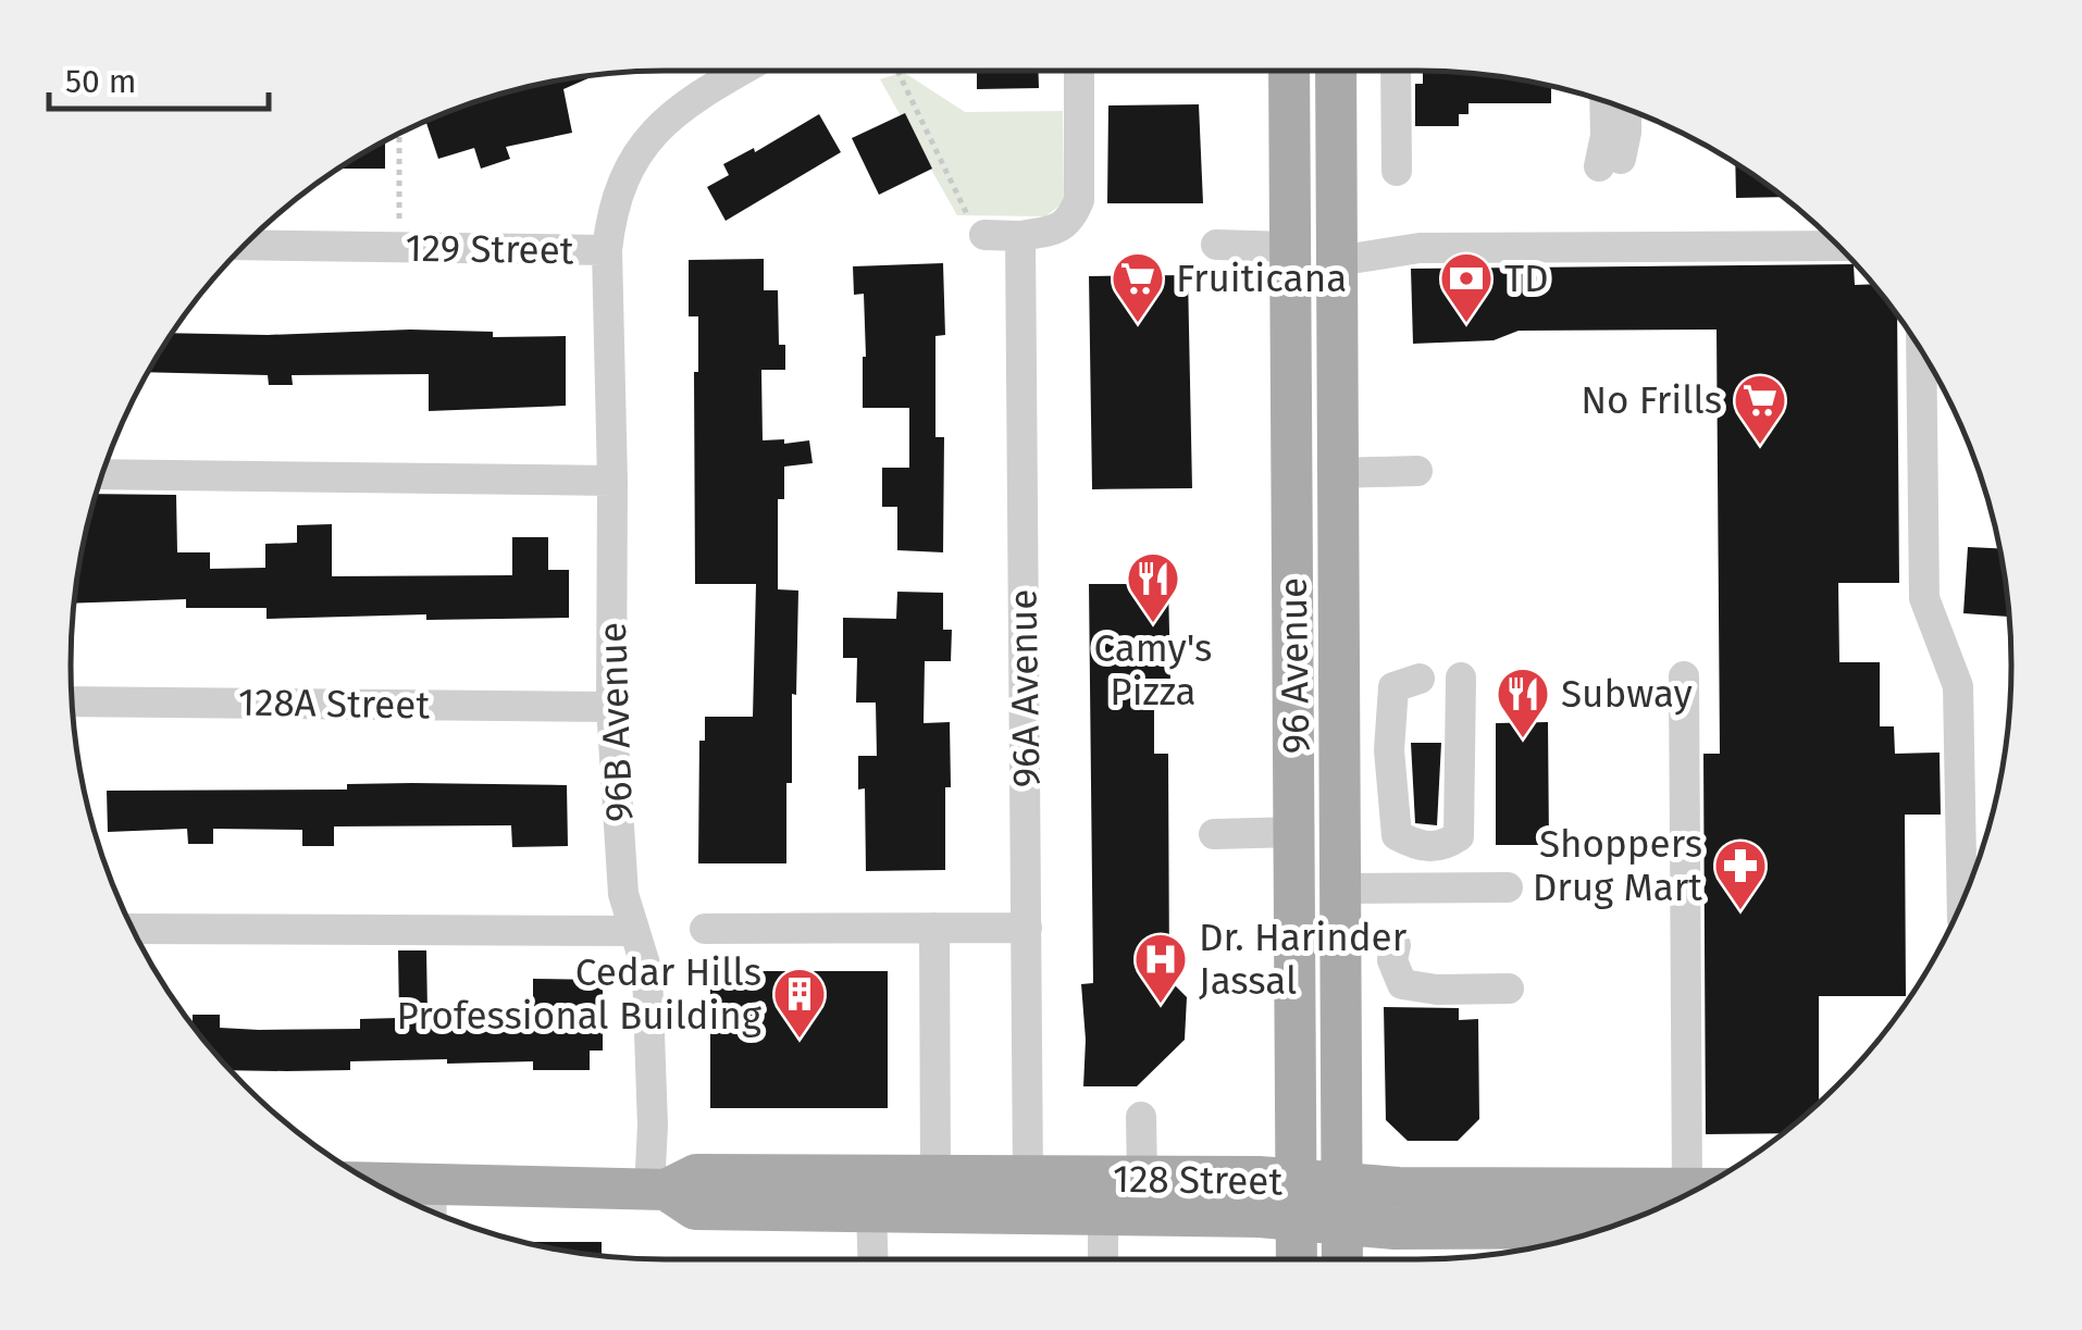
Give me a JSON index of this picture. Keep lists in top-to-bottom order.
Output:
{
  "streets": {
    "main road": ["96 Avenue", "128 Street"],
    "street": [
      "129 Street",
      "96A Avenue",
      "128A Street",
      "96B Avenue"
    ]
  },
  "crossings": [
    ["129 Street", "96B Avenue"],
    ["96 Avenue", "128 Street"],
    ["96A Avenue", "128 Street"],
    ["128A Street", "96B Avenue"],
    ["96B Avenue", "128 Street"]
  ],
  "places": {
    "supermarket": ["Fruiticana", "No Frills"],
    "bank": ["TD"],
    "restaurant": ["Camy's Pizza", "Subway"],
    "pharmacy": ["Shoppers Drug Mart"],
    "hospital": ["Dr. Harinder Jassal"],
    "building": ["Cedar Hills Professional Building"]
  },
  "scale_bar": "50 m"
}
